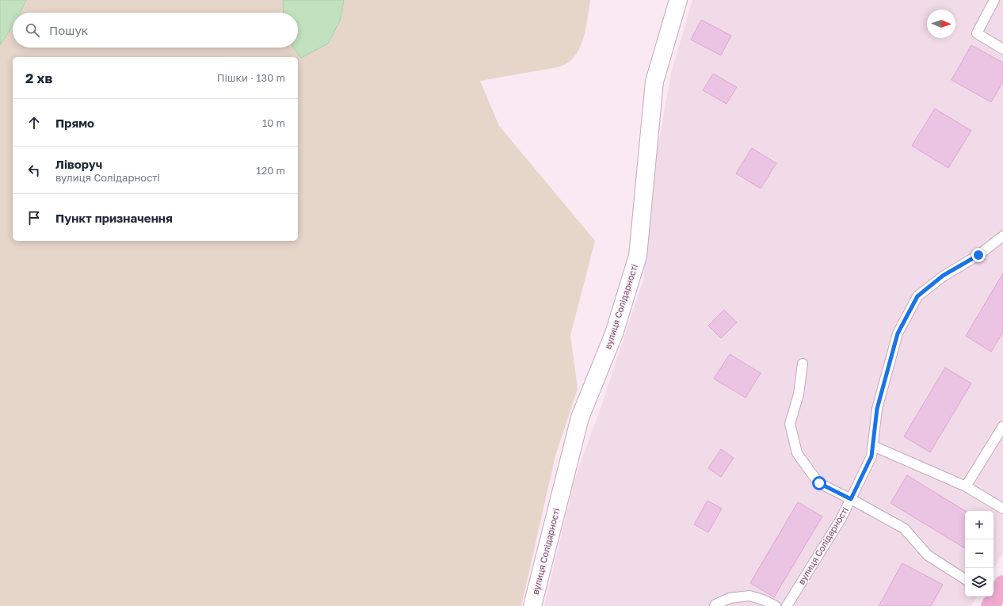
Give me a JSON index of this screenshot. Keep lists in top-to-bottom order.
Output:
{
  "streets": {
    "street": ["вулиця Солідарності"]
  },
  "north": "right",
  "page": {
    "search": "Пошук",
    "heading": ["2 хв", "Пішки · 130 m"],
    "list": [
      ["Прямо", "10 m"],
      ["Ліворуч", "вулиця Солідарності", "120 m"],
      "Пункт призначення"
    ],
    "map_buttons": ["+", "−"]
  }
}
